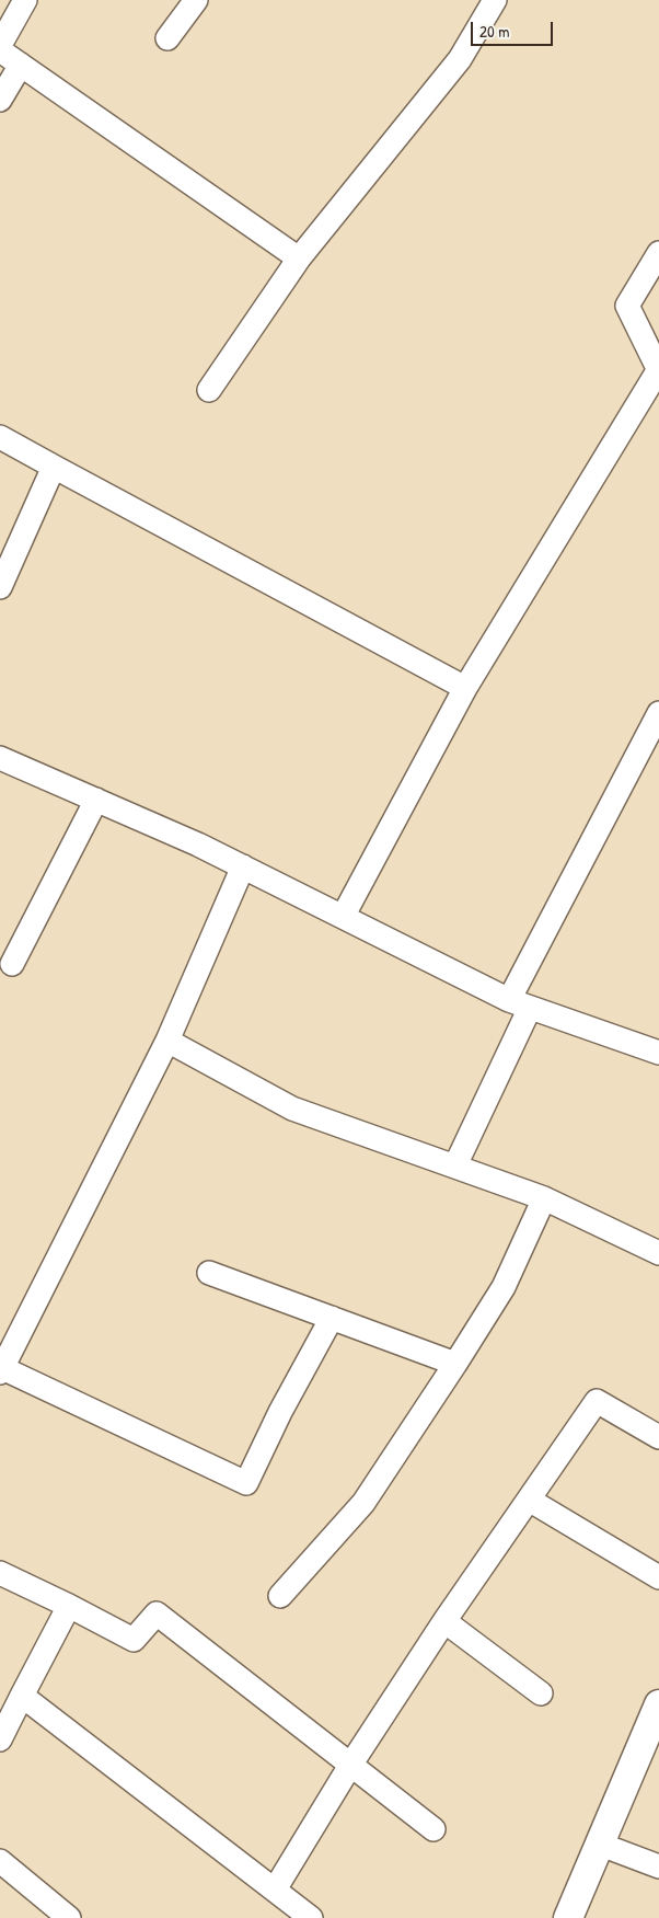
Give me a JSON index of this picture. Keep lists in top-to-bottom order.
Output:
{
  "scale_bar": "20 m"
}
